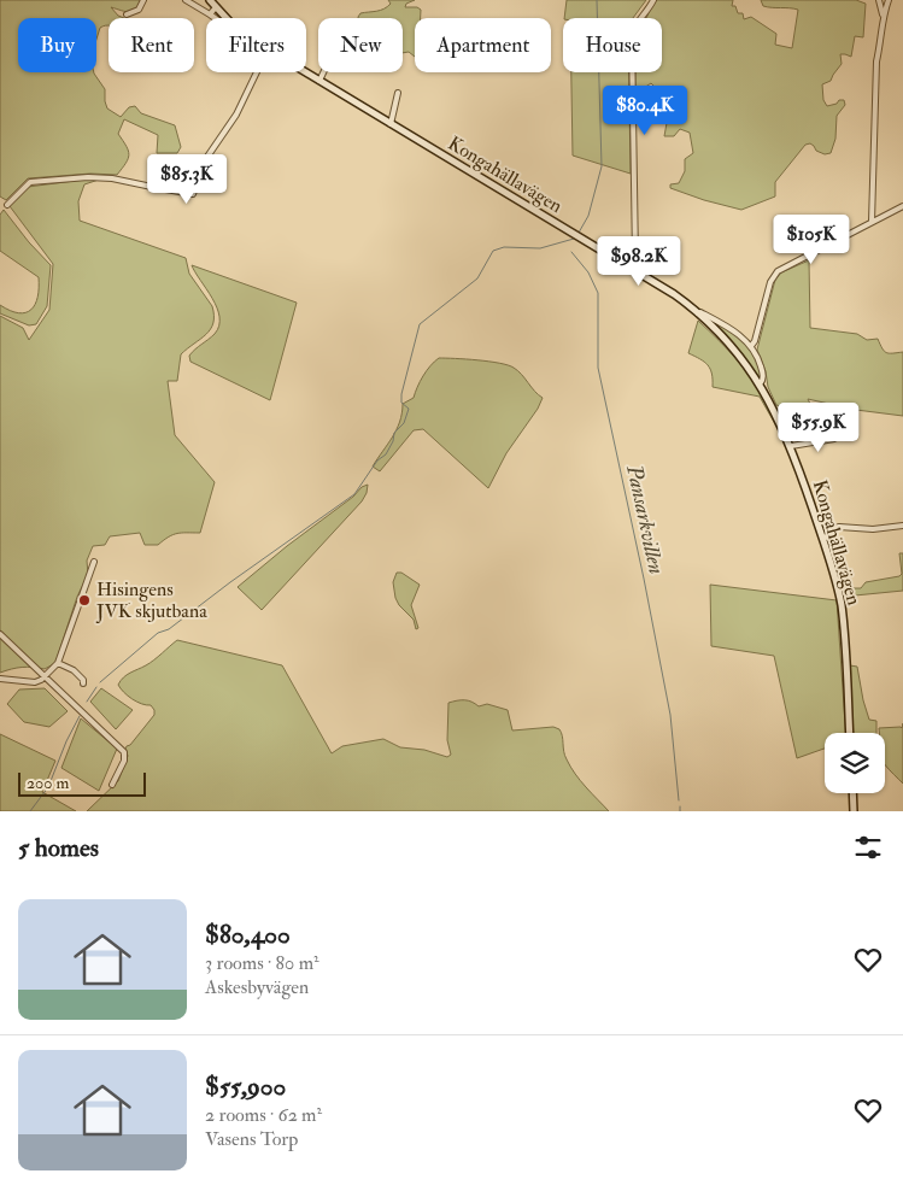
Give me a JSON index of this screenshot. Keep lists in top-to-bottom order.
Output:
{
  "streets": {
    "street": ["Kongahällavägen"]
  },
  "water": ["Pansarkvillen"],
  "places": ["Hisingens JVK skjutbana"],
  "scale_bar": "200 m",
  "page": {
    "chip": [
      "Buy",
      "Rent",
      "Filters",
      "New",
      "Apartment",
      "House"
    ],
    "price": [
      "$80.4K",
      "$85.3K",
      "$105K",
      "$98.2K",
      "$55.9K"
    ],
    "scale": "200 m",
    "heading": "5 homes",
    "list": [
      {
        "name": "$80,400",
        "note": "3 rooms · 80 m² · Askesbyvägen"
      },
      {
        "name": "$55,900",
        "note": "2 rooms · 62 m² · Vasens Torp"
      }
    ]
  }
}
